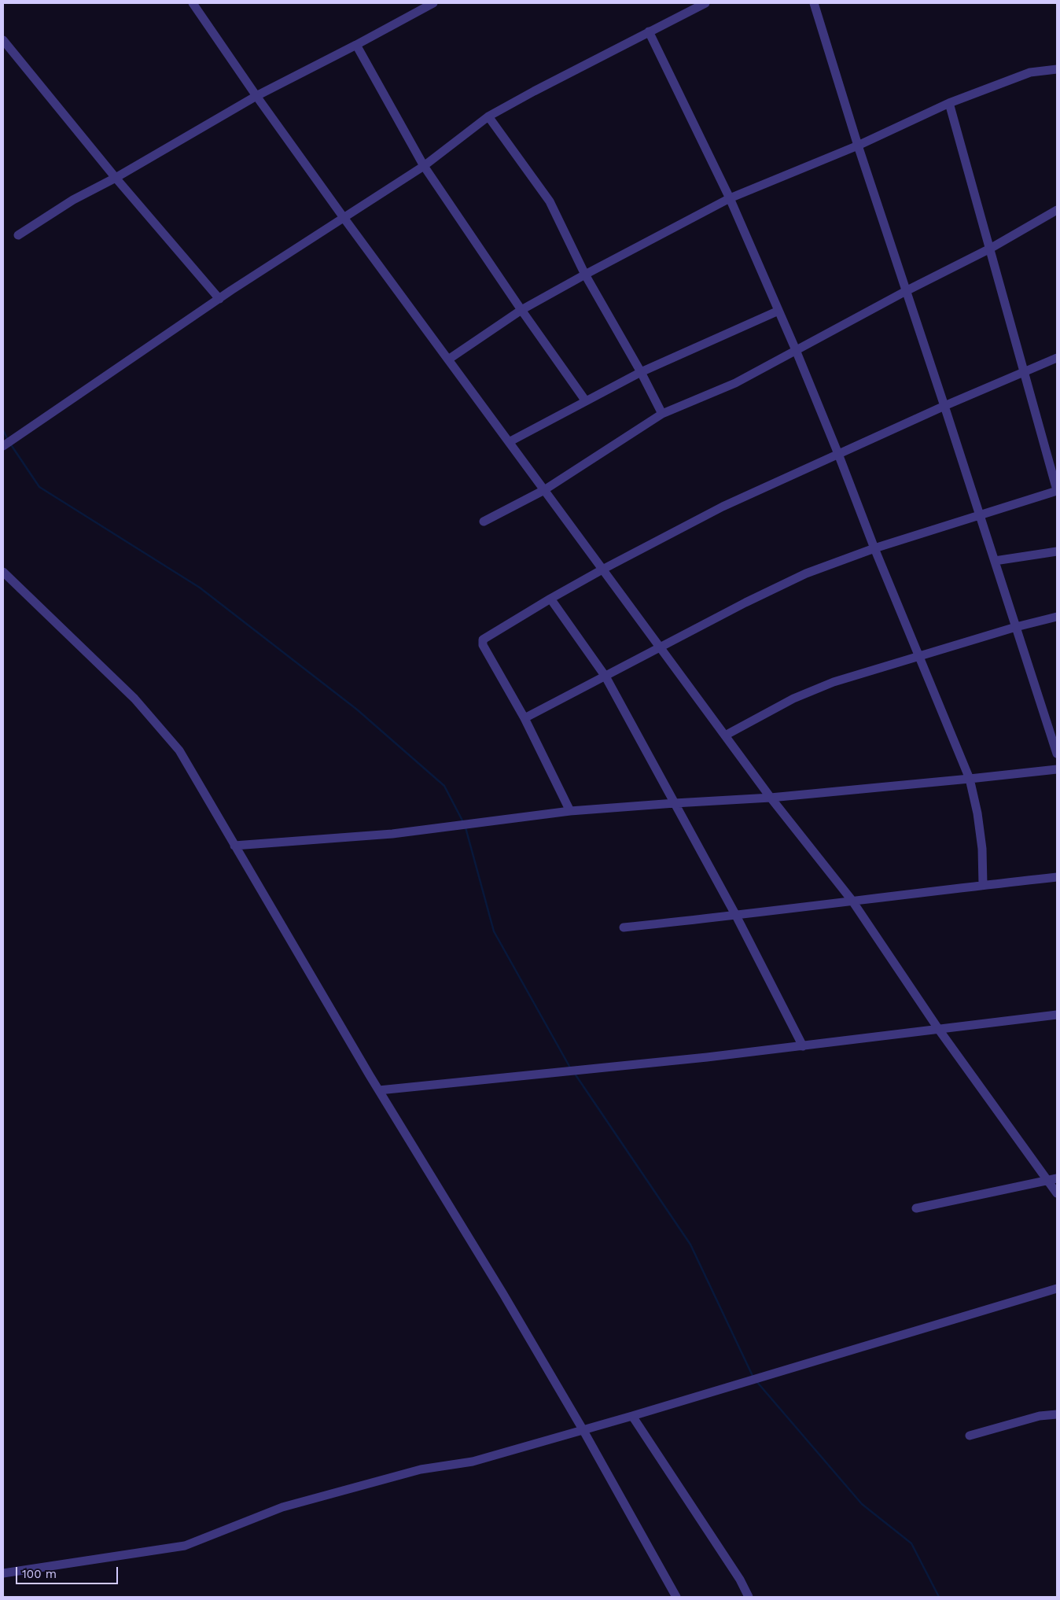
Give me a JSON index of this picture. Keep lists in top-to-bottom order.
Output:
{
  "scale_bar": "100 m"
}
